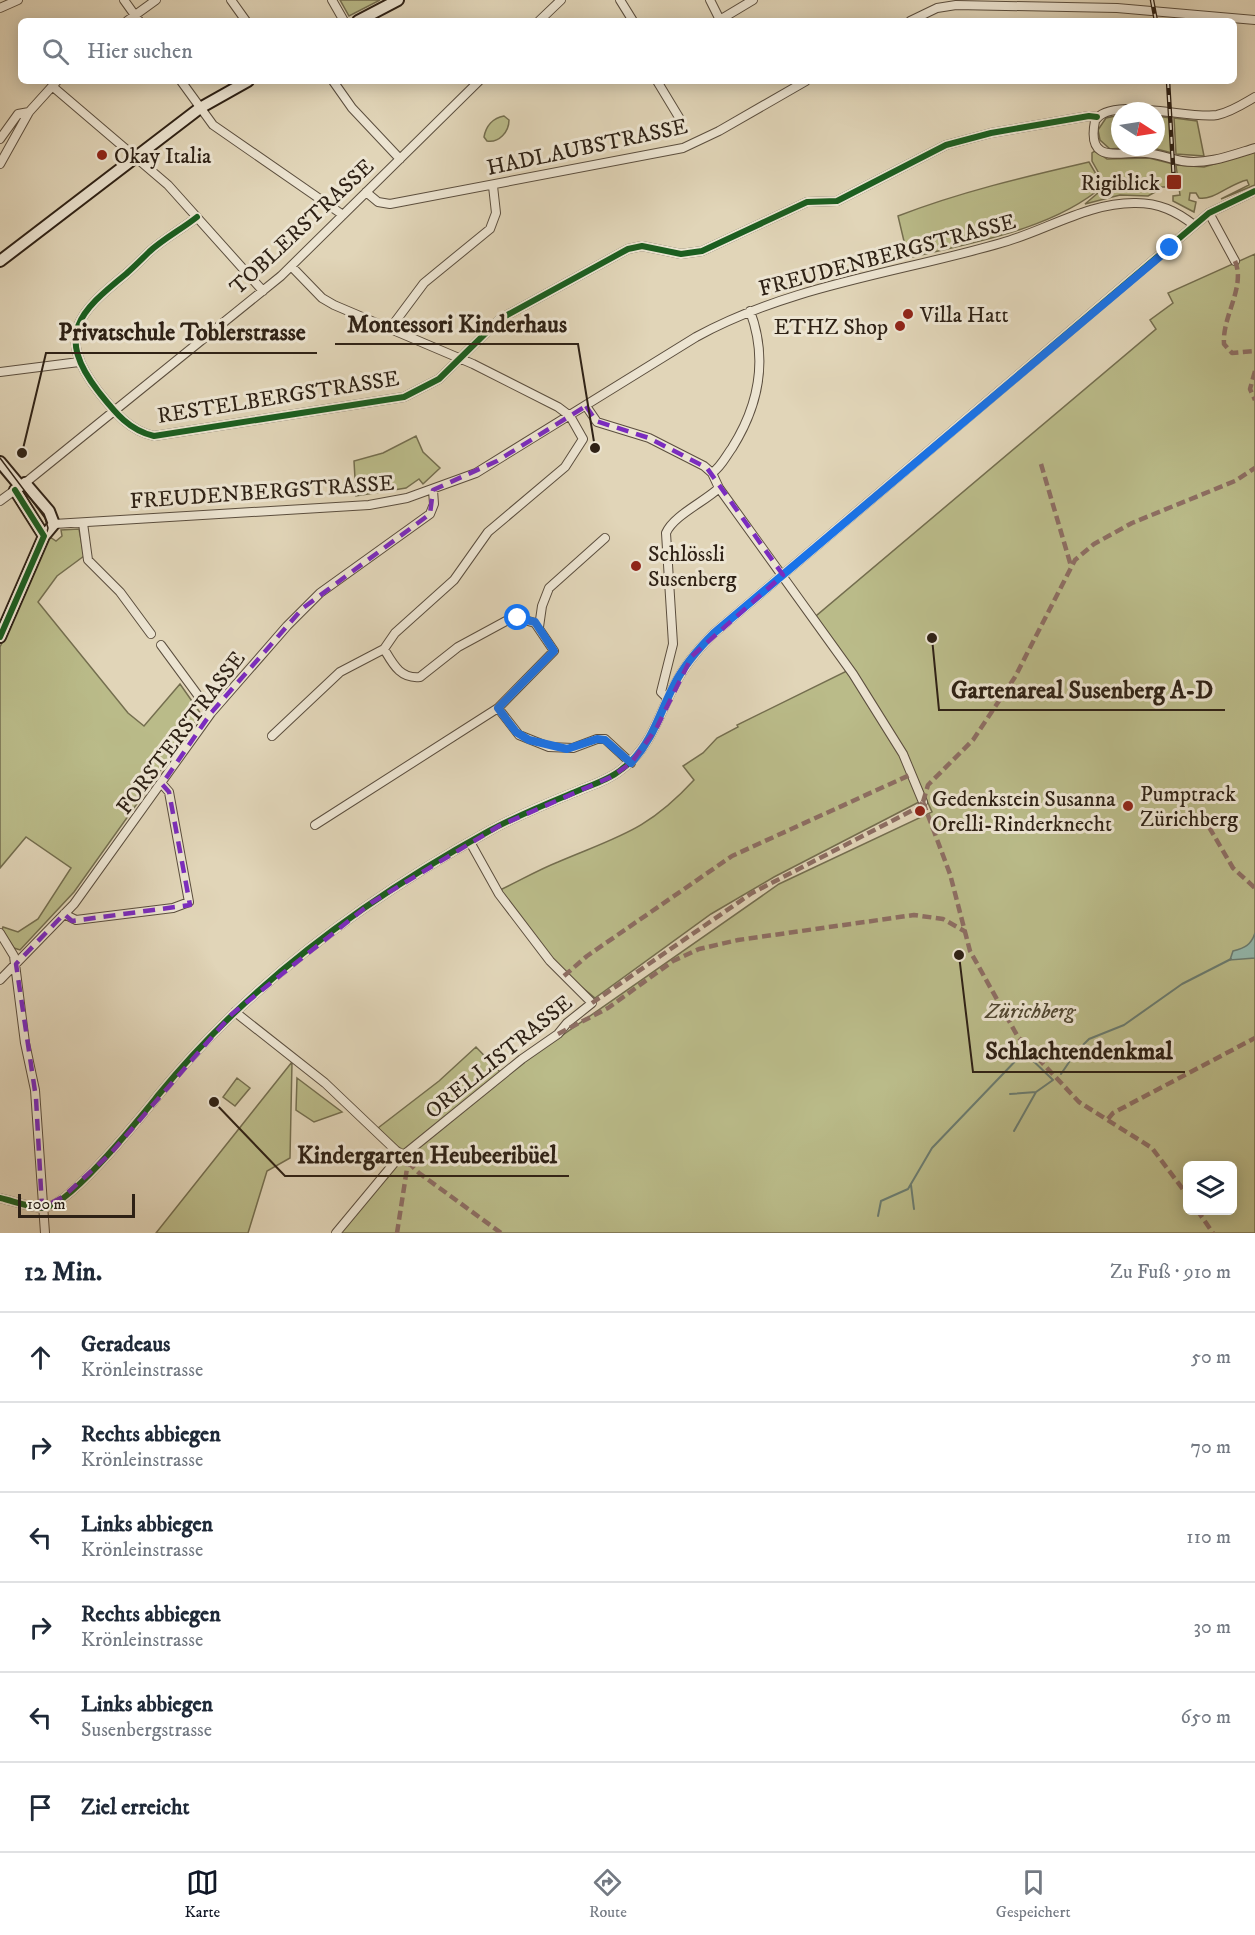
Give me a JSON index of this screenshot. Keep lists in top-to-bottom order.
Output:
{
  "streets": {
    "street": [
      "HADLAUBSTRASSE",
      "TOBLERSTRASSE",
      "FREUDENBERGSTRASSE",
      "RESTELBERGSTRASSE",
      "FORSTERSTRASSE",
      "ORELLISTRASSE"
    ]
  },
  "crossings": [
    ["HADLAUBSTRASSE", "TOBLERSTRASSE"],
    ["TOBLERSTRASSE", "RESTELBERGSTRASSE"],
    ["FREUDENBERGSTRASSE", "FORSTERSTRASSE"]
  ],
  "parks": ["Zürichberg"],
  "places": {
    "other": [
      "Okay Italia",
      "Villa Hatt",
      "ETHZ Shop",
      "Montessori Kinderhaus",
      "Privatschule Toblerstrasse",
      "Schlössli Susenberg",
      "Gartenareal Susenberg A-D",
      "Pumptrack Zürichberg",
      "Gedenkstein Susanna Orelli-Rinderknecht",
      "Schlachtendenkmal",
      "Kindergarten Heubeeribüel"
    ],
    "transit": ["Rigiblick"]
  },
  "scale_bar": "100 m",
  "north": "right",
  "page": {
    "search": "Hier suchen",
    "scale": "100 m",
    "heading": ["12 Min.", "Zu Fuß · 910 m"],
    "list": [
      ["Geradeaus", "Krönleinstrasse", "50 m"],
      ["Rechts abbiegen", "Krönleinstrasse", "70 m"],
      ["Links abbiegen", "Krönleinstrasse", "110 m"],
      ["Rechts abbiegen", "Krönleinstrasse", "30 m"],
      ["Links abbiegen", "Susenbergstrasse", "650 m"],
      "Ziel erreicht"
    ],
    "nav": ["Karte", "Route", "Gespeichert"]
  }
}
